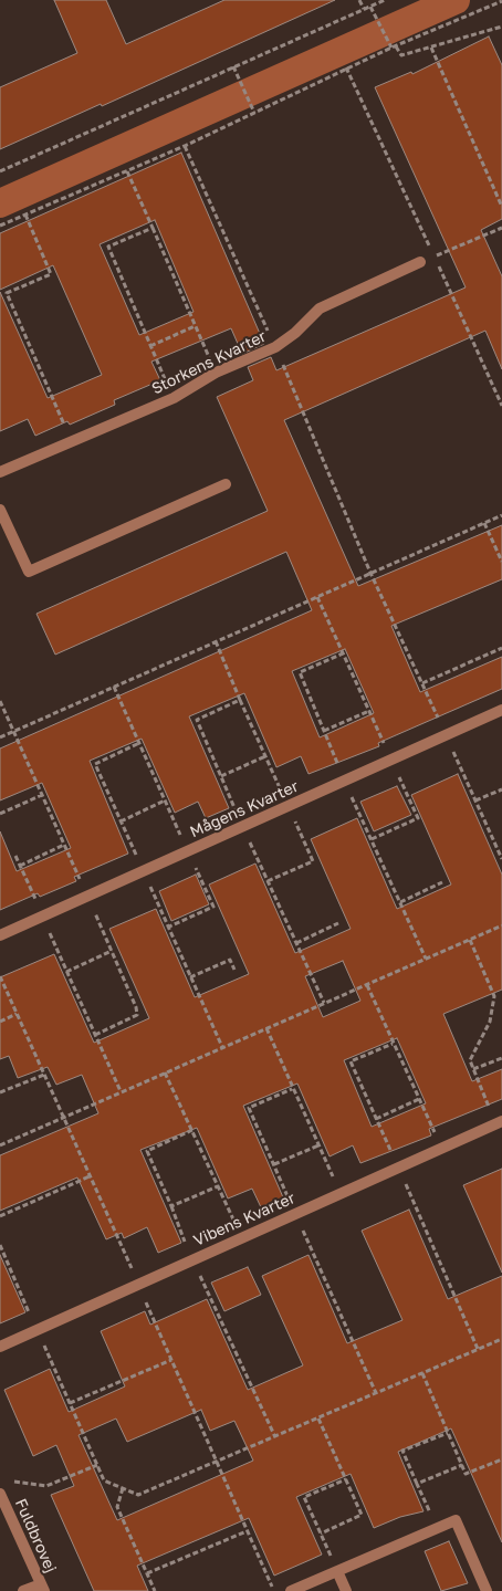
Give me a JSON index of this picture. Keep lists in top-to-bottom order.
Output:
{
  "streets": {
    "street": [
      "Storkens Kvarter",
      "Mågens Kvarter",
      "Vibens Kvarter",
      "Fuldbrovej"
    ]
  }
}
